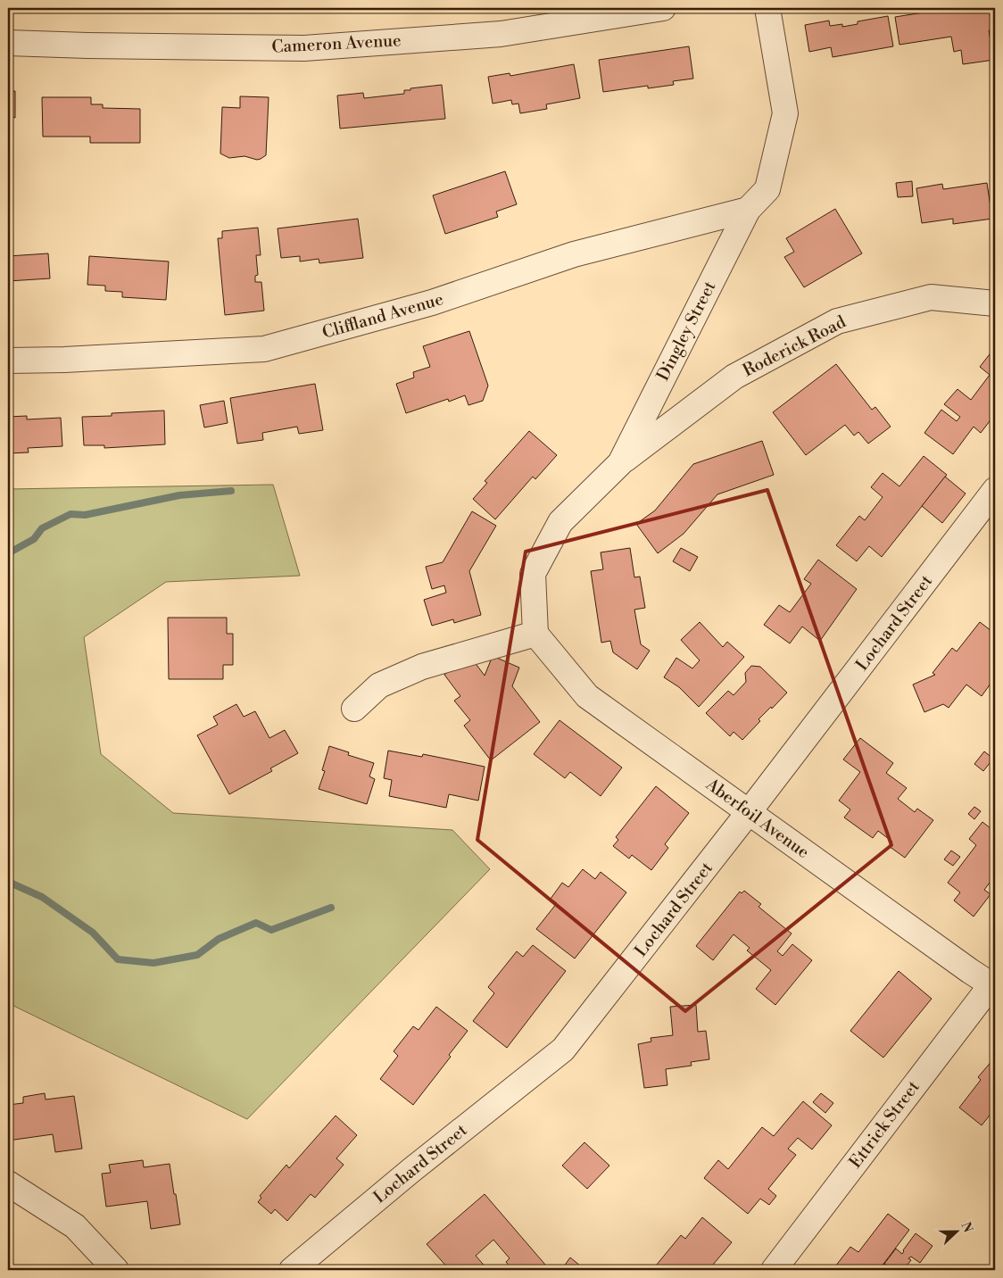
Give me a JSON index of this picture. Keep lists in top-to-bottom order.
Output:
{
  "streets": {
    "street": [
      "Cameron Avenue",
      "Cliffland Avenue",
      "Dingley Street",
      "Roderick Road",
      "Lochard Street",
      "Aberfoil Avenue",
      "Ettrick Street"
    ]
  },
  "crossings": [
    ["Cliffland Avenue", "Dingley Street"],
    ["Dingley Street", "Roderick Road"],
    ["Dingley Street", "Aberfoil Avenue"],
    ["Lochard Street", "Aberfoil Avenue"],
    ["Aberfoil Avenue", "Ettrick Street"]
  ],
  "north": "right"
}
